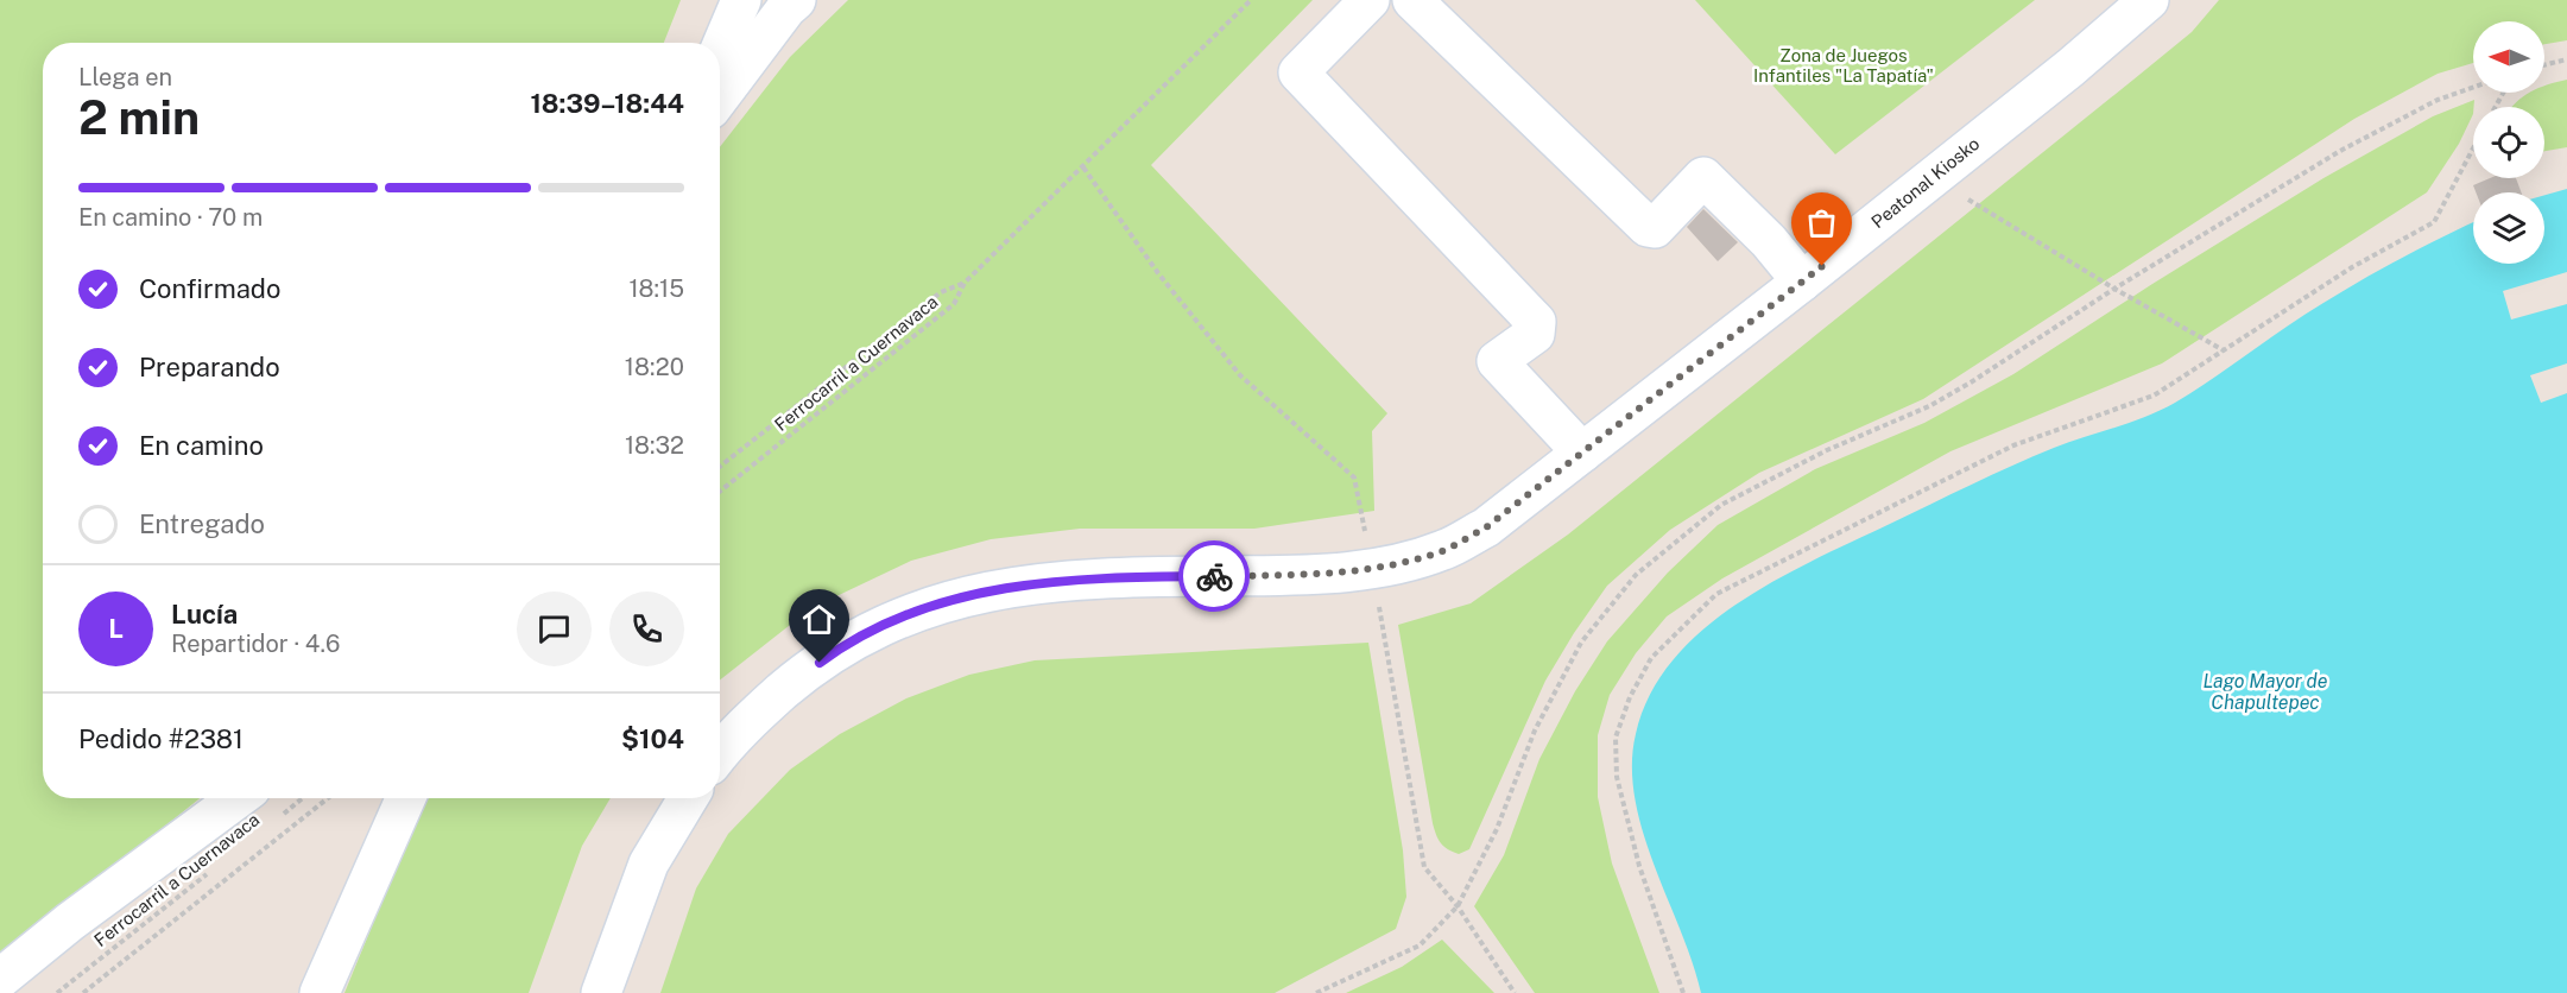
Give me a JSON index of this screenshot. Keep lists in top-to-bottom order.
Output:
{
  "streets": {
    "street": ["Peatonal Kiosko"],
    "path": ["Ferrocarril a Cuernavaca"]
  },
  "water": ["Lago Mayor de Chapultepec"],
  "parks": ["Zona de Juegos Infantiles \"La Tapatía\""],
  "north": "left",
  "page": {
    "heading": ["2 min", "Llega en", "18:39–18:44"],
    "panel": [
      "Lucía",
      "Repartidor · 4.6",
      "Pedido #2381",
      "$104"
    ],
    "bar": "En camino · 70 m",
    "list": [
      ["Confirmado", "18:15"],
      ["Preparando", "18:20"],
      ["En camino", "18:32"],
      "Entregado"
    ],
    "round": "L"
  }
}
